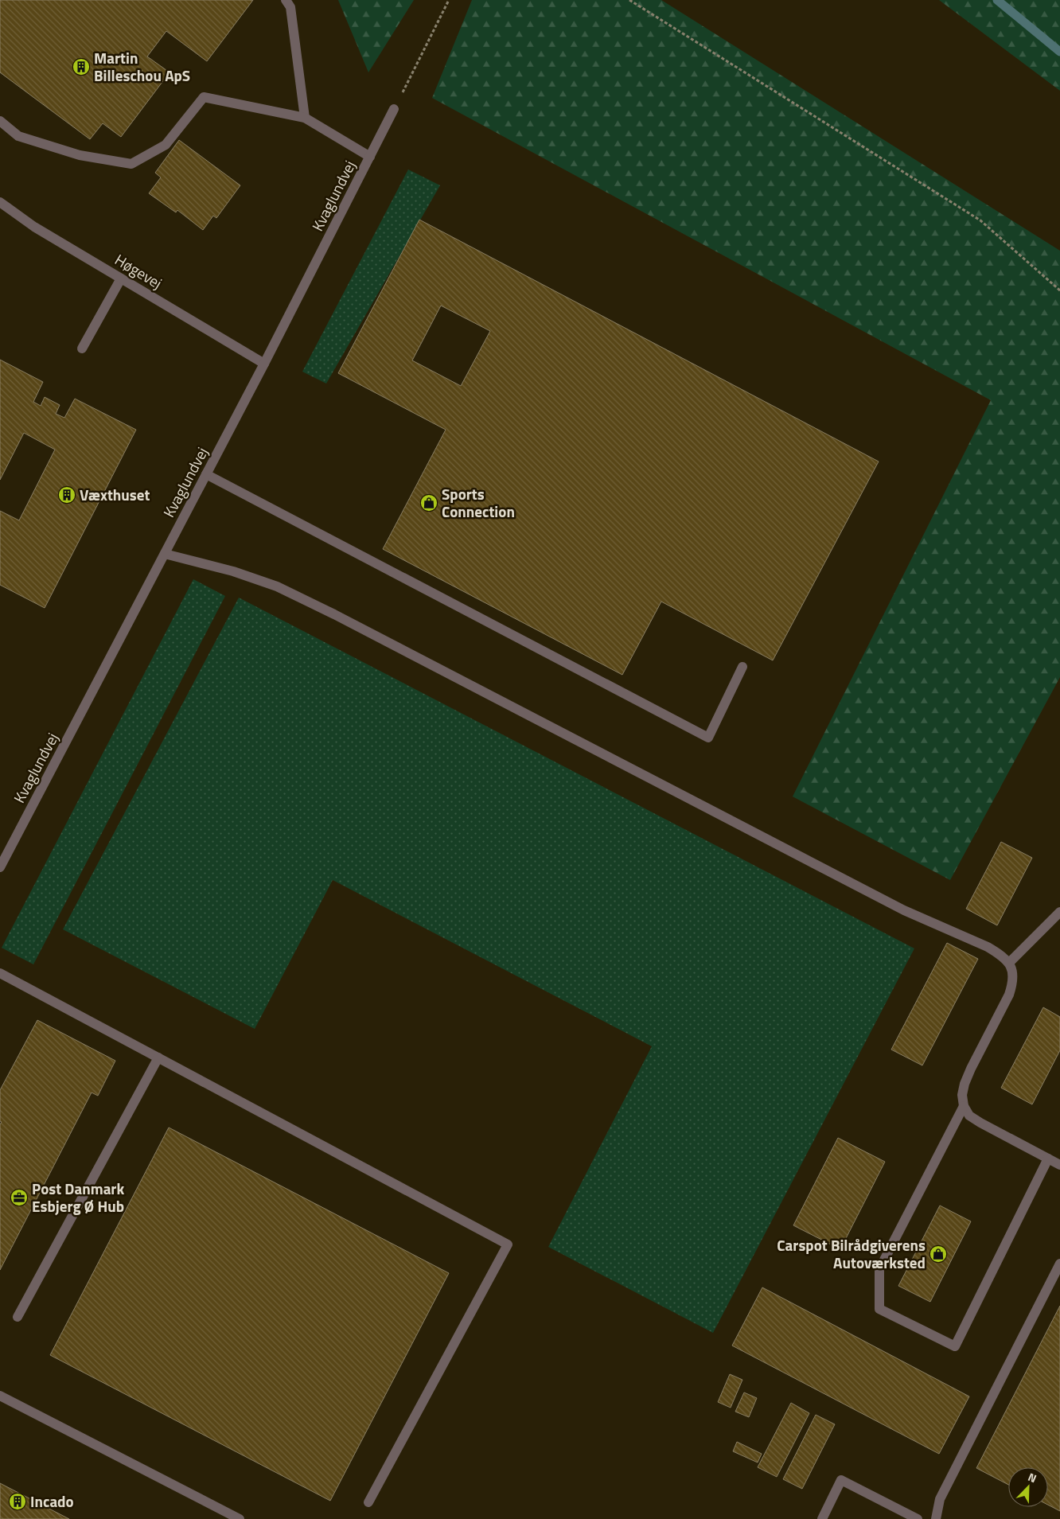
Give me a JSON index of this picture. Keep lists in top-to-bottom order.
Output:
{
  "streets": {
    "street": ["Kvaglundvej", "Høgevej"]
  },
  "crossings": [
    ["Kvaglundvej", "Høgevej"]
  ],
  "places": {
    "building": ["Martin Billeschou ApS", "Væxthuset", "Incado"],
    "shop": ["Sports Connection", "Carspot Bilrådgiverens Autoværksted"],
    "office": ["Post Danmark Esbjerg Ø Hub"]
  },
  "north": "top right"
}
